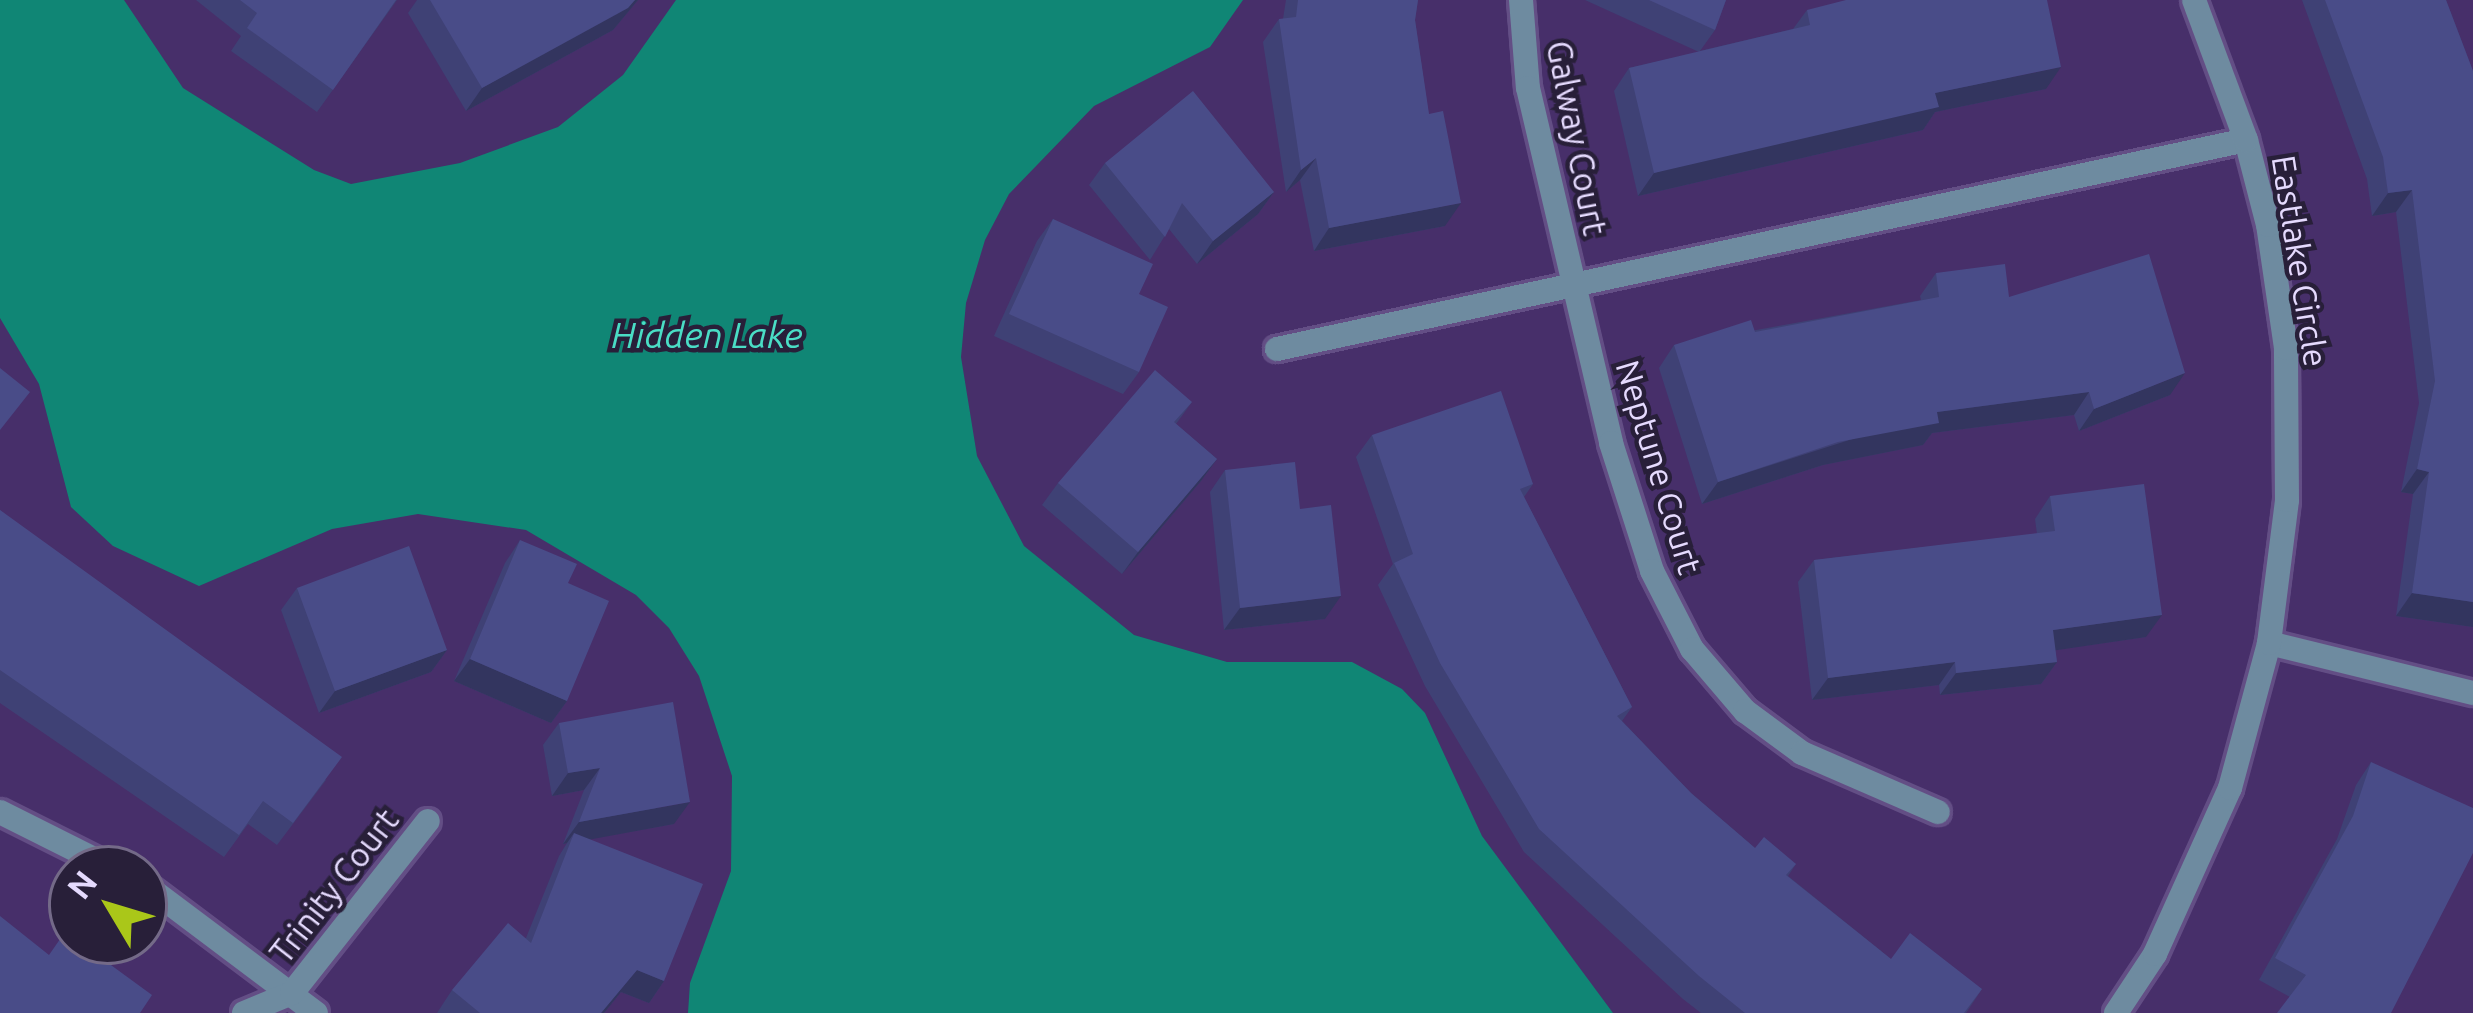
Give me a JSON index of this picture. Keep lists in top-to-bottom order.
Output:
{
  "streets": {
    "street": [
      "Galway Court",
      "Eastlake Circle",
      "Neptune Court",
      "Trinity Court"
    ]
  },
  "crossings": [
    ["Galway Court", "Neptune Court"]
  ],
  "water": ["Hidden Lake"],
  "north": "top left"
}
